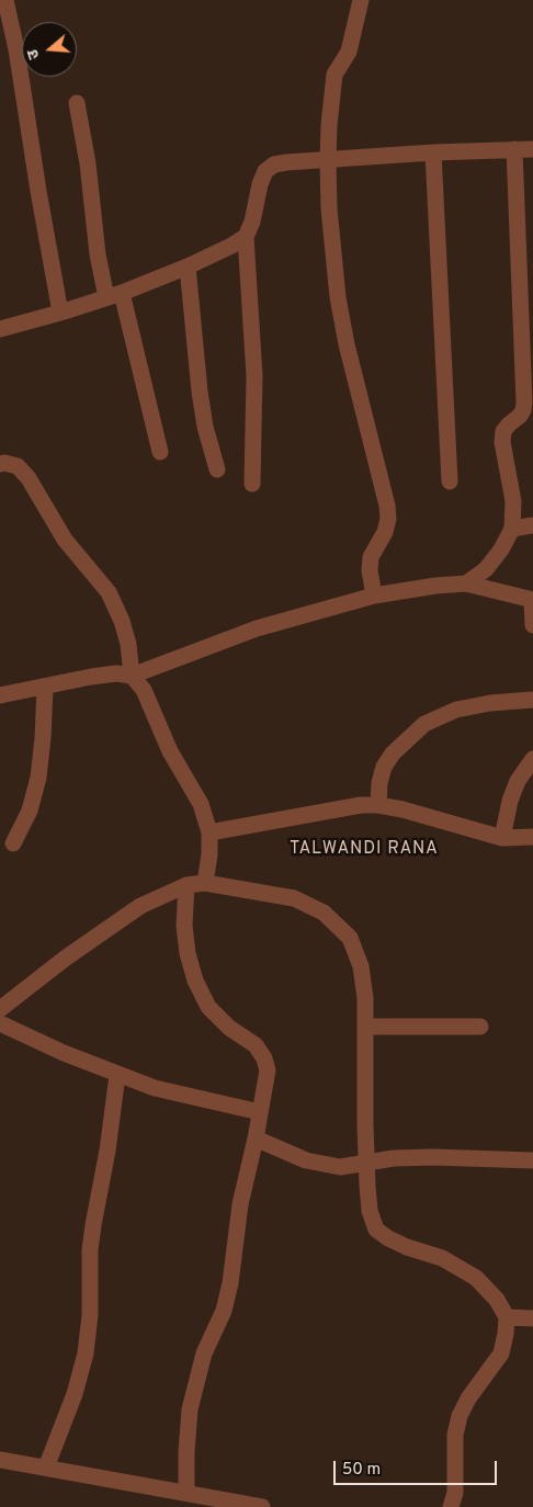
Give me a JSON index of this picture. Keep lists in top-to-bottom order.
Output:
{
  "districts": ["TALWANDI RANA"],
  "scale_bar": "50 m",
  "north": "left"
}
